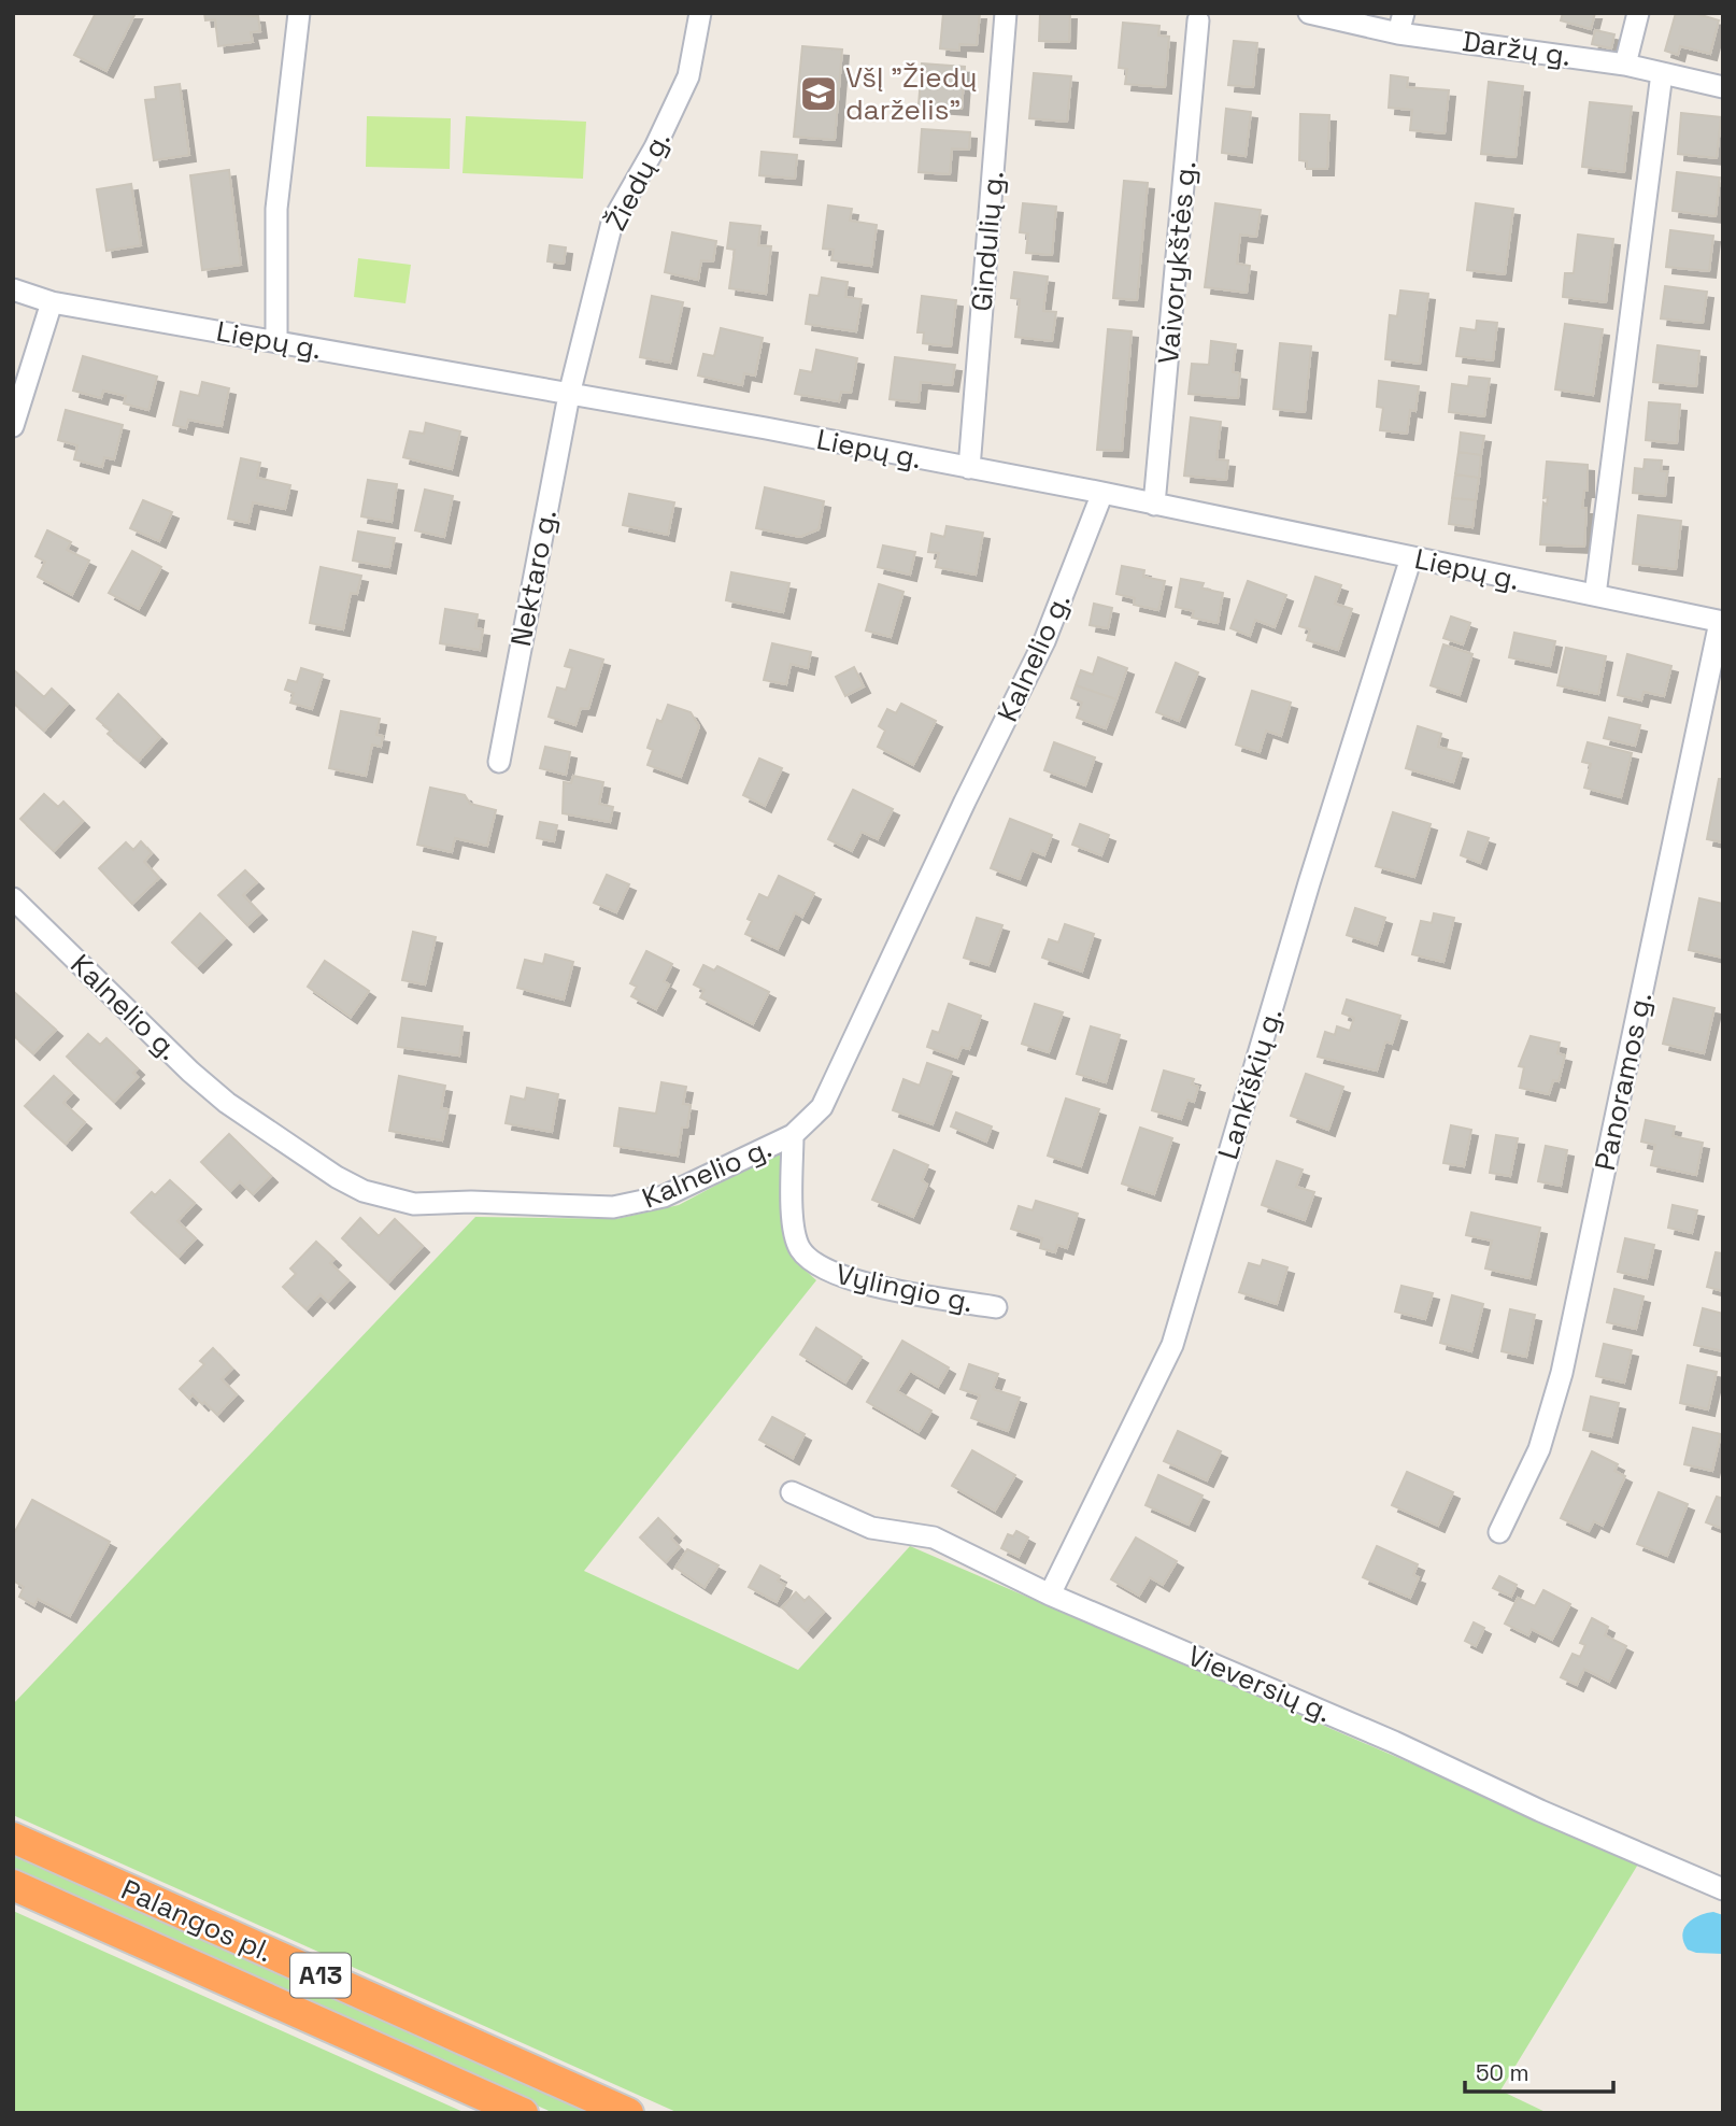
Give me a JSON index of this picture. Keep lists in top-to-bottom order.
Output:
{
  "streets": {
    "highway": ["Palangos pl.", "A13"],
    "street": [
      "Daržų g.",
      "Žiedų g.",
      "Gindulių g.",
      "Vaivorykštės g.",
      "Liepų g.",
      "Nektaro g.",
      "Kalnelio g.",
      "Panoramos g.",
      "Lankiškių g.",
      "Vylingio g.",
      "Vieversių g."
    ]
  },
  "crossings": [
    ["Žiedų g.", "Liepų g."],
    ["Žiedų g.", "Nektaro g."],
    ["Gindulių g.", "Liepų g."],
    ["Vaivorykštės g.", "Liepų g."],
    ["Liepų g.", "Nektaro g."],
    ["Liepų g.", "Kalnelio g."],
    ["Liepų g.", "Panoramos g."],
    ["Liepų g.", "Lankiškių g."],
    ["Kalnelio g.", "Vylingio g."],
    ["Lankiškių g.", "Vieversių g."]
  ],
  "places": {
    "school or university": ["VšĮ \"Žiedų darželis\""]
  },
  "scale_bar": "50 m"
}
